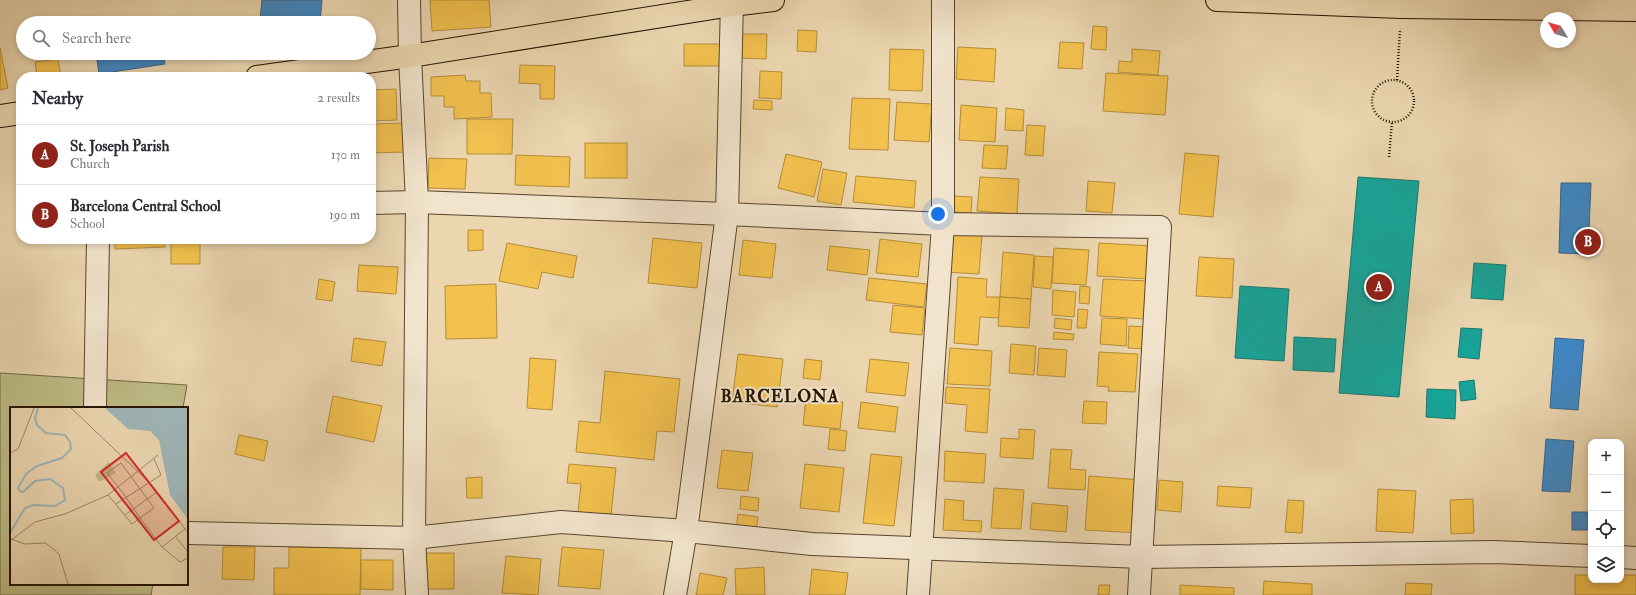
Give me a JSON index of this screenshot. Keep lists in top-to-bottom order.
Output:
{
  "districts": ["BARCELONA"],
  "north": "top left",
  "page": {
    "search": "Search here",
    "heading": ["Nearby", "2 results"],
    "list": [
      {
        "mark": "A",
        "name": "St. Joseph Parish",
        "note": "Church",
        "value": "130 m"
      },
      {
        "mark": "B",
        "name": "Barcelona Central School",
        "note": "School",
        "value": "190 m"
      }
    ],
    "pins": ["B", "A"],
    "map_buttons": ["+", "−"]
  }
}
